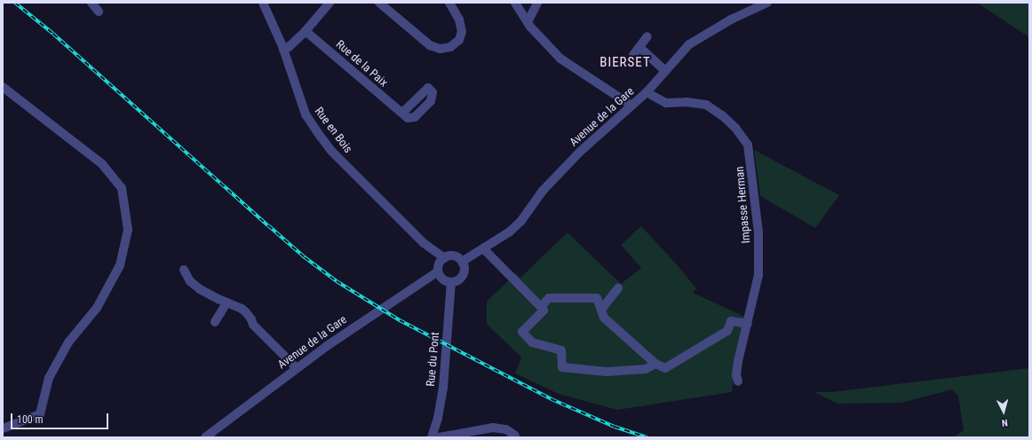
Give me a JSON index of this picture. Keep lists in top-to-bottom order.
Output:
{
  "streets": {
    "street": [
      "Rue de la Paix",
      "Avenue de la Gare",
      "Rue en Bois",
      "Impasse Herman",
      "Rue du Pont"
    ]
  },
  "crossings": [
    ["Avenue de la Gare", "Rue en Bois"],
    ["Avenue de la Gare", "Impasse Herman"],
    ["Avenue de la Gare", "Rue du Pont"],
    ["Rue en Bois", "Rue du Pont"]
  ],
  "districts": ["BIERSET"],
  "scale_bar": "100 m",
  "north": "bottom"
}
